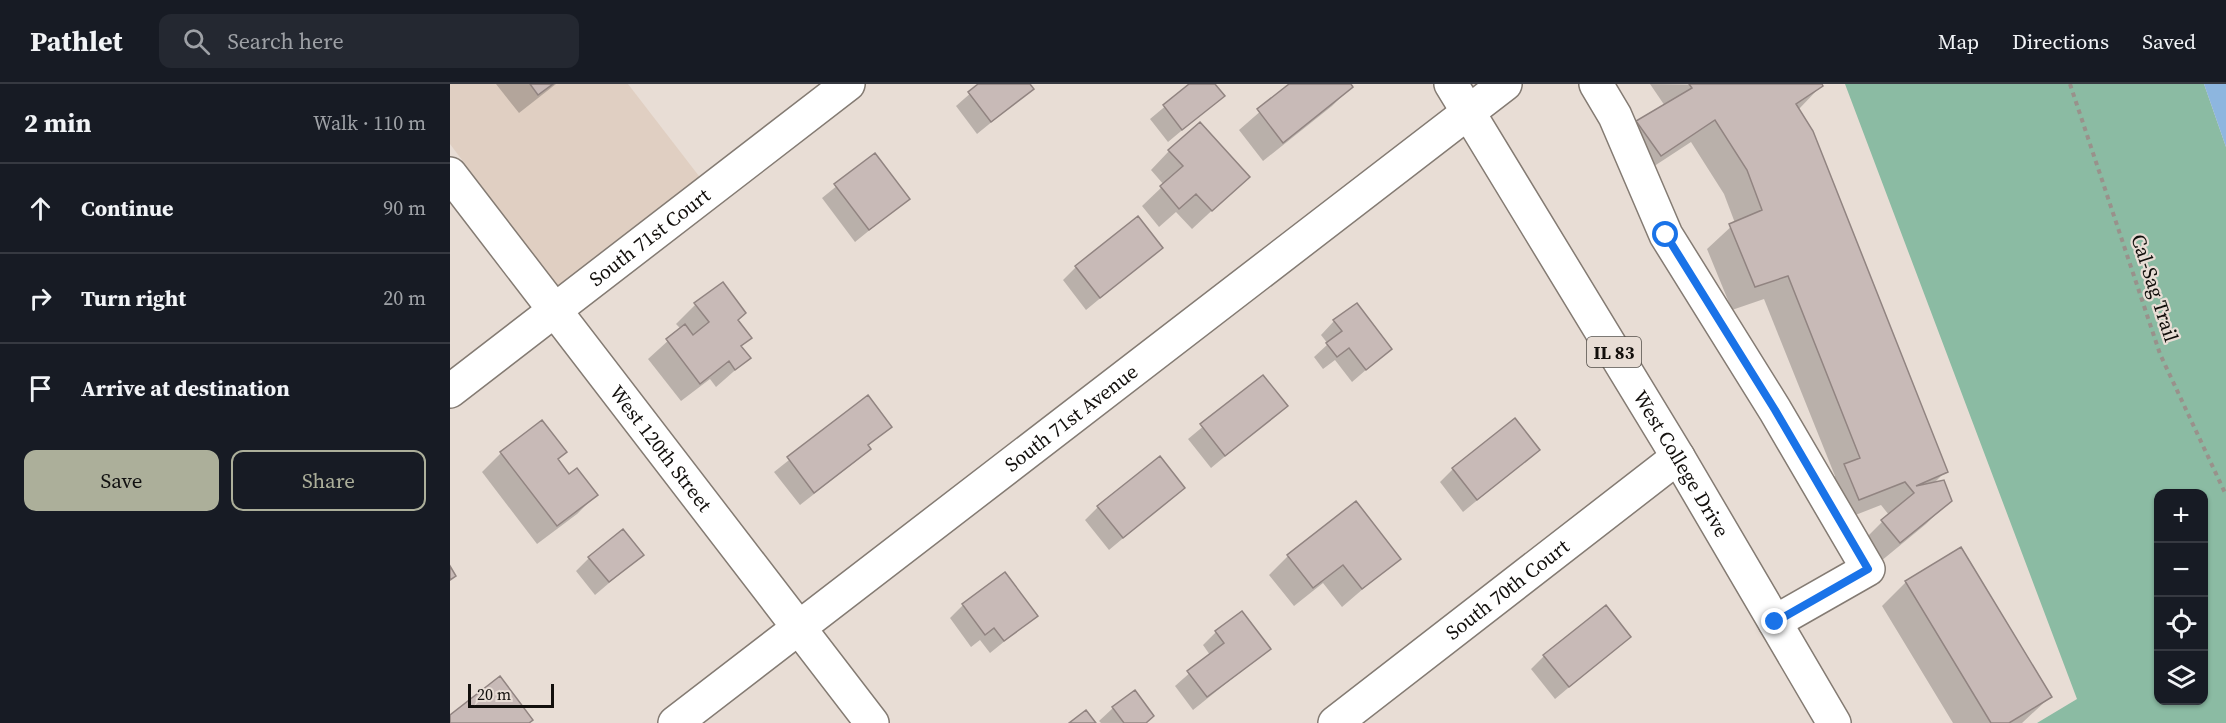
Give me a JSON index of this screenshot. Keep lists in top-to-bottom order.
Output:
{
  "streets": {
    "street": [
      "South 71st Court",
      "IL 83",
      "South 71st Avenue",
      "West 120th Street",
      "West College Drive",
      "South 70th Court"
    ],
    "path": ["Cal-Sag Trail"]
  },
  "crossings": [
    ["South 71st Court", "West 120th Street"],
    ["South 71st Avenue", "West 120th Street"],
    ["South 71st Avenue", "West College Drive"],
    ["West College Drive", "South 70th Court"]
  ],
  "scale_bar": "20 m",
  "page": {
    "header": "Pathlet",
    "search": "Search here",
    "nav": ["Map", "Directions", "Saved"],
    "heading": ["2 min", "Walk · 110 m"],
    "list": [
      ["Continue", "90 m"],
      ["Turn right", "20 m"],
      "Arrive at destination"
    ],
    "buttons": ["Save", "Share"],
    "map_buttons": ["+", "−"],
    "scale": "20 m"
  }
}
